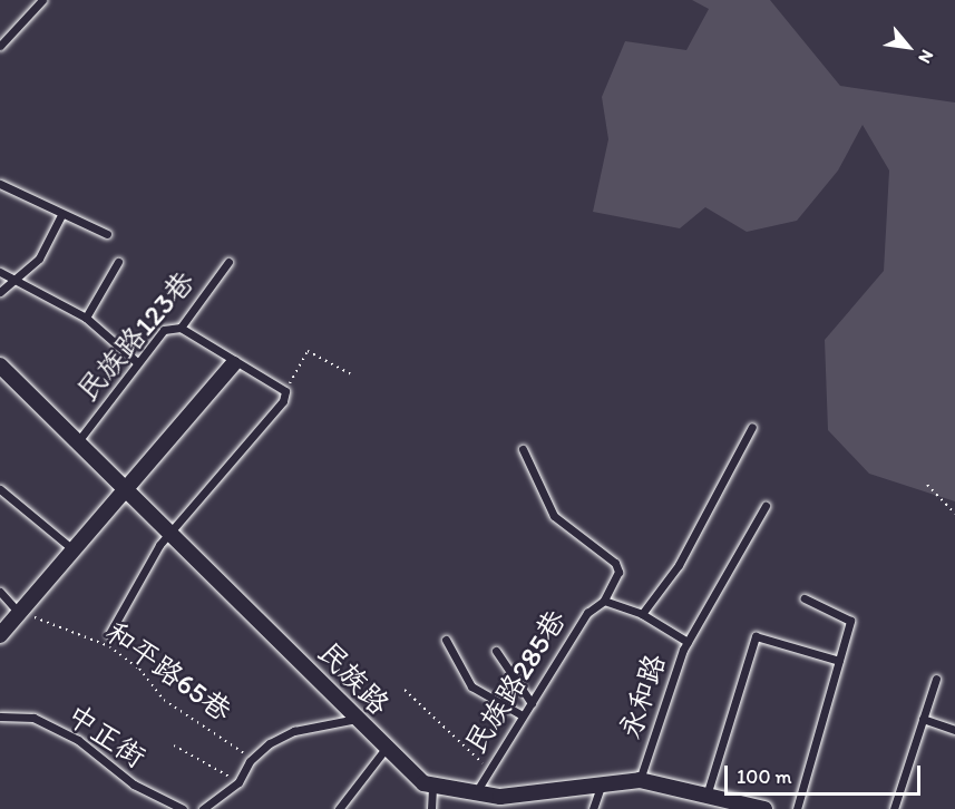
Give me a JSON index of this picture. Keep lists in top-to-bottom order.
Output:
{
  "streets": {
    "street": ["民族路"],
    "lane": [
      "民族路123巷",
      "民族路285巷",
      "永和路",
      "中正街"
    ],
    "path": ["和平路65巷"]
  },
  "crossings": [
    ["民族路123巷", "民族路"],
    ["民族路", "民族路285巷"],
    ["民族路", "永和路"],
    ["民族路285巷", "永和路"]
  ],
  "scale_bar": "100 m",
  "north": "bottom right"
}
